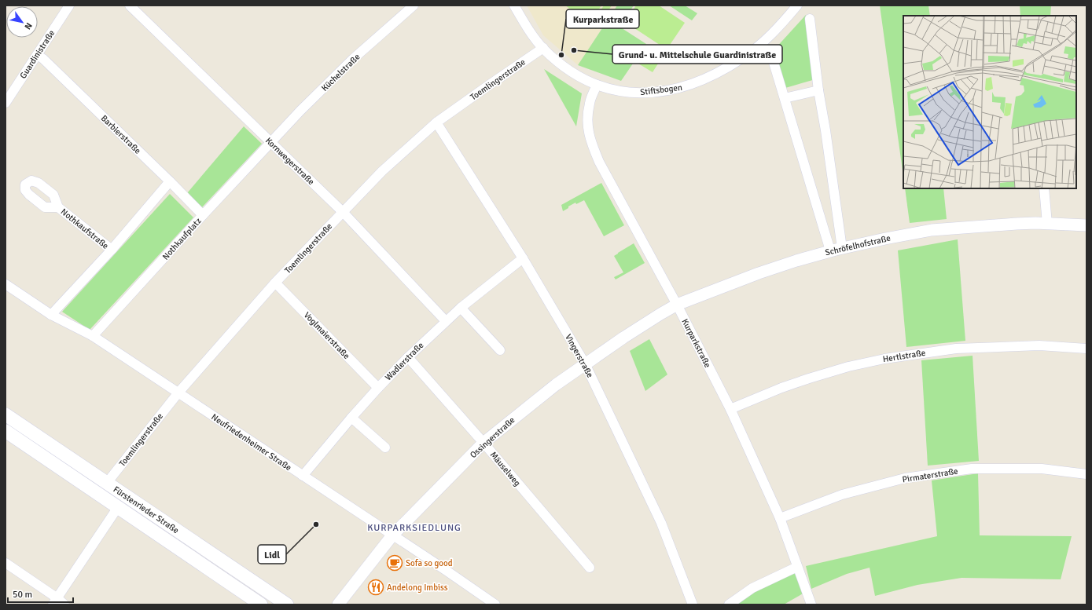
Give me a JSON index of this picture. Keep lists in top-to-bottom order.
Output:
{
  "streets": {
    "main road": ["Fürstenrieder Straße"],
    "street": [
      "Guardinistraße",
      "Küchelstraße",
      "Toemlingerstraße",
      "Stiftsbogen",
      "Barbierstraße",
      "Kornwegerstraße",
      "Nothkaufstraße",
      "Nothkaufplatz",
      "Schröfelhofstraße",
      "Voglmaierstraße",
      "Kurparkstraße",
      "Vingerstraße",
      "Hertlstraße",
      "Wadlerstraße",
      "Ossingerstraße",
      "Neufriedenheimer Straße",
      "Mäuselweg",
      "Pirmaterstraße"
    ]
  },
  "crossings": [
    ["Guardinistraße", "Barbierstraße"],
    ["Küchelstraße", "Kornwegerstraße"],
    ["Küchelstraße", "Nothkaufplatz"],
    ["Toemlingerstraße", "Stiftsbogen"],
    ["Toemlingerstraße", "Kornwegerstraße"],
    ["Toemlingerstraße", "Voglmaierstraße"],
    ["Toemlingerstraße", "Vingerstraße"],
    ["Toemlingerstraße", "Neufriedenheimer Straße"],
    ["Toemlingerstraße", "Fürstenrieder Straße"],
    ["Stiftsbogen", "Kurparkstraße"],
    ["Barbierstraße", "Nothkaufplatz"],
    ["Kornwegerstraße", "Nothkaufplatz"],
    ["Kornwegerstraße", "Wadlerstraße"],
    ["Nothkaufplatz", "Neufriedenheimer Straße"],
    ["Schröfelhofstraße", "Kurparkstraße"],
    ["Schröfelhofstraße", "Ossingerstraße"],
    ["Voglmaierstraße", "Wadlerstraße"],
    ["Kurparkstraße", "Hertlstraße"],
    ["Kurparkstraße", "Ossingerstraße"],
    ["Kurparkstraße", "Pirmaterstraße"],
    ["Vingerstraße", "Wadlerstraße"],
    ["Vingerstraße", "Ossingerstraße"],
    ["Wadlerstraße", "Neufriedenheimer Straße"],
    ["Wadlerstraße", "Mäuselweg"],
    ["Ossingerstraße", "Neufriedenheimer Straße"],
    ["Ossingerstraße", "Mäuselweg"]
  ],
  "districts": ["KURPARKSIEDLUNG"],
  "places": {
    "other": ["Grund- u. Mittelschule Guardinistraße", "Kurparkstraße", "Lidl"],
    "cafe": ["Sofa so good"],
    "restaurant": ["Andelong Imbiss"]
  },
  "scale_bar": "50 m",
  "north": "bottom right"
}
